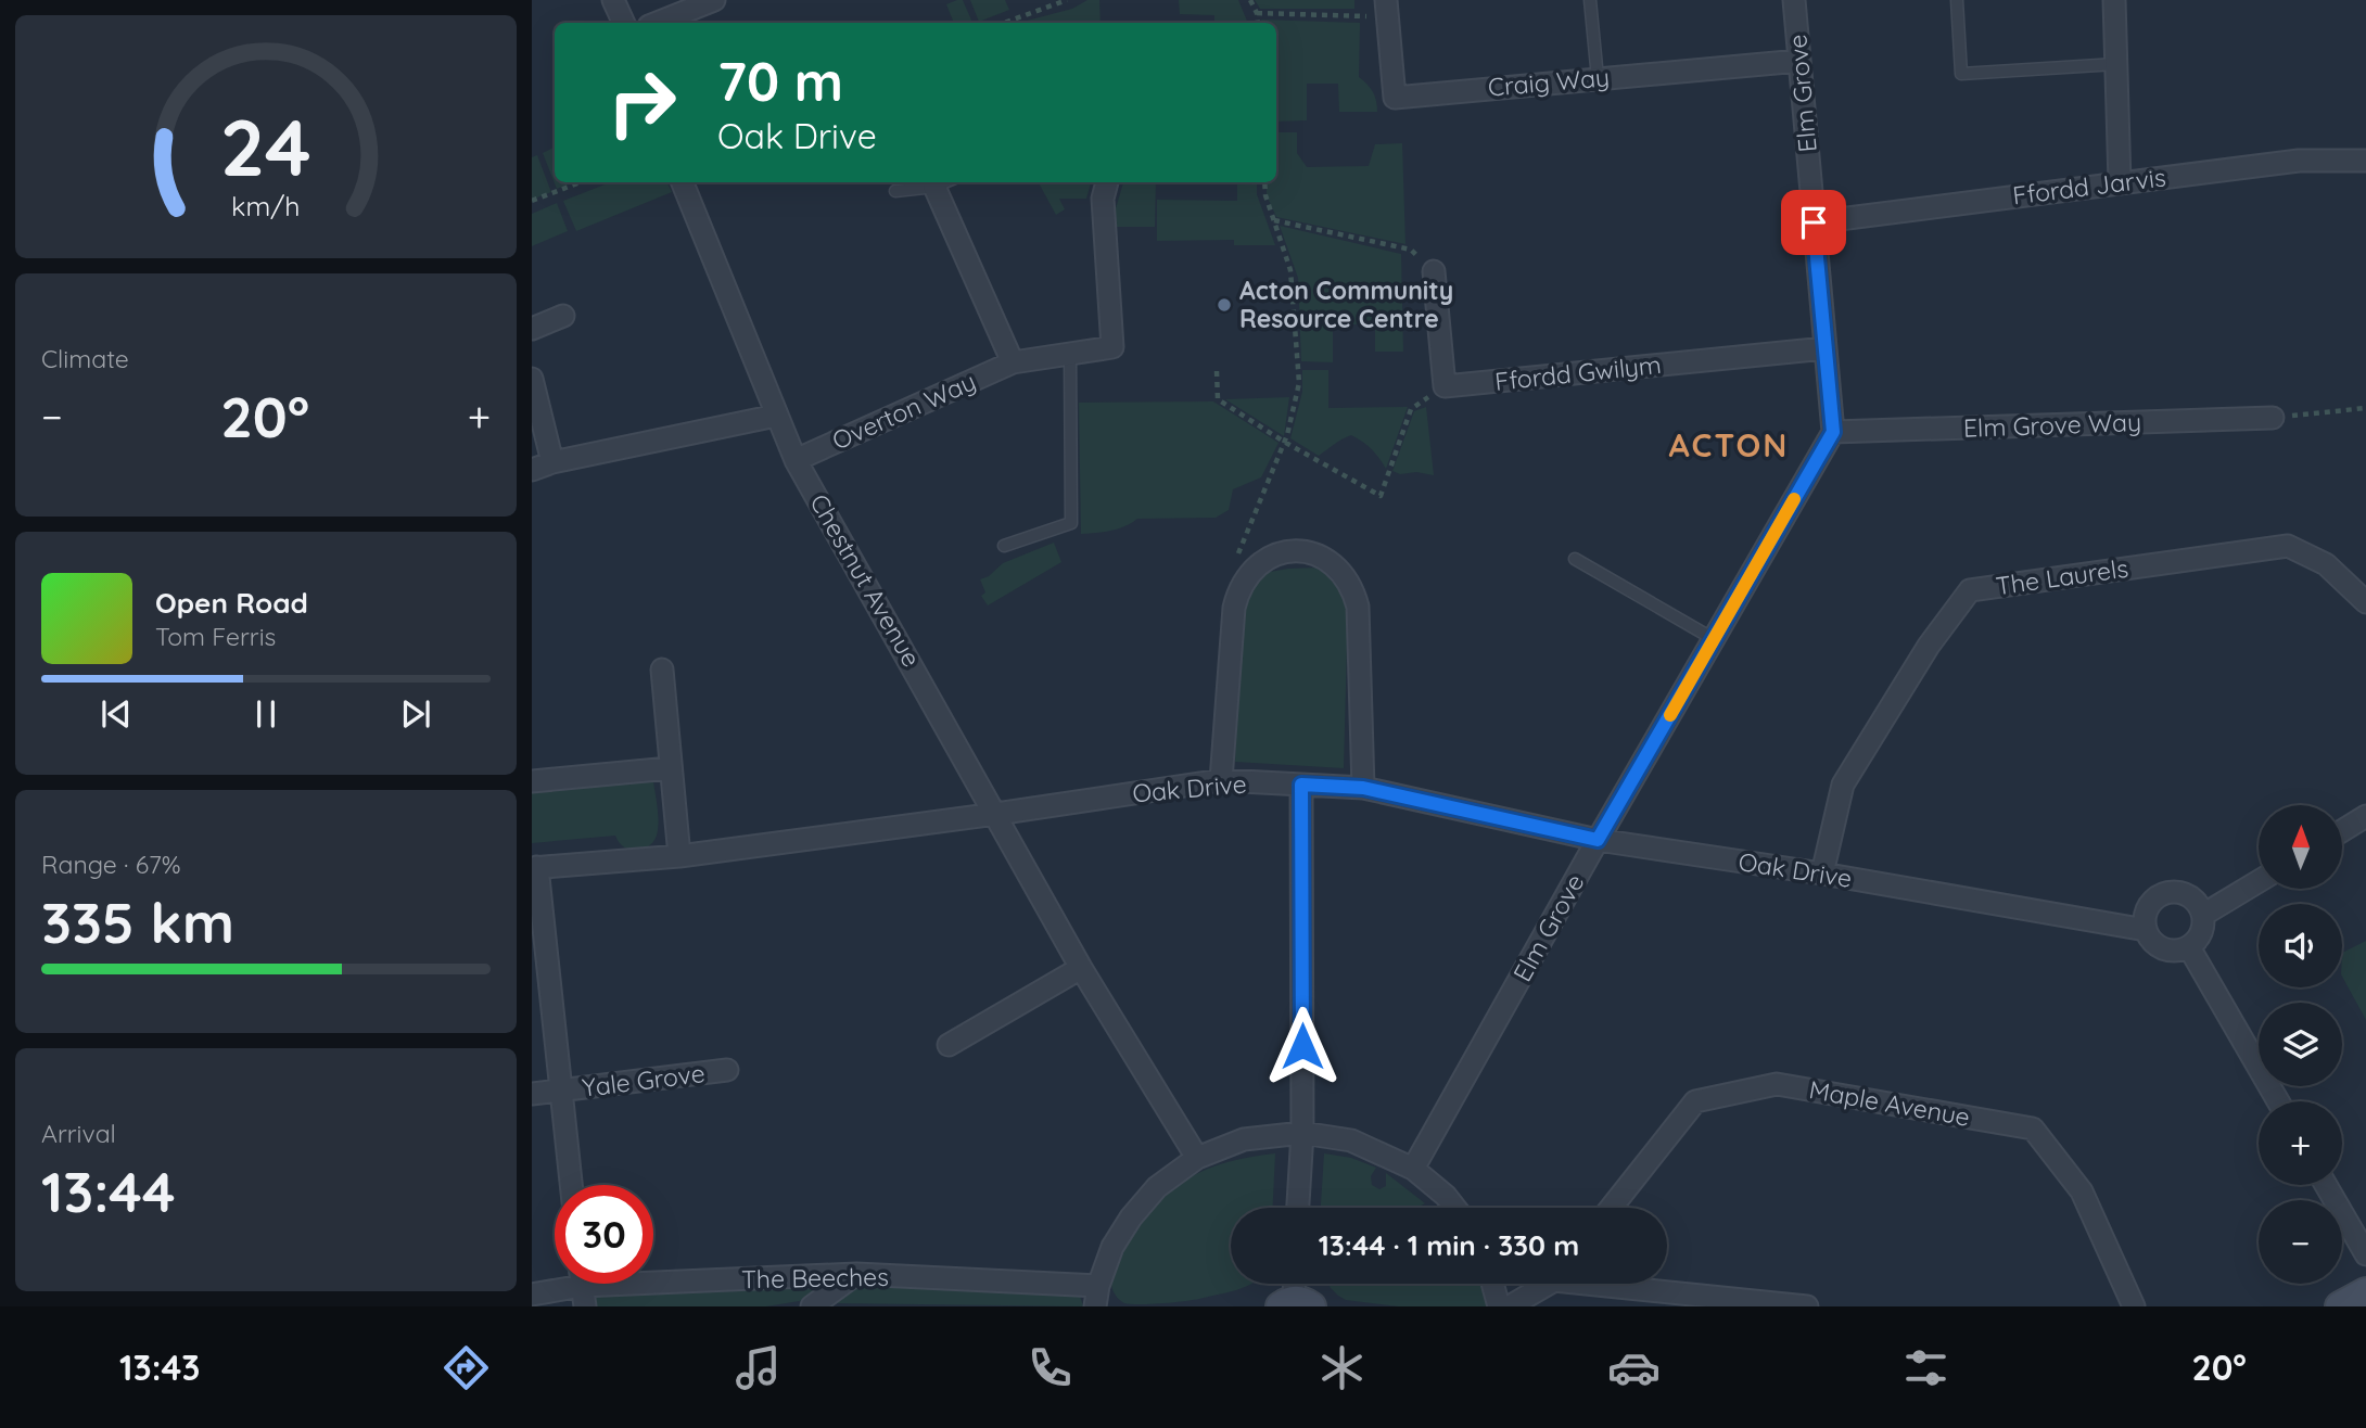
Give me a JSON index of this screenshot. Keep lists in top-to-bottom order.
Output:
{
  "streets": {
    "street": [
      "Craig Way",
      "Elm Grove",
      "Ffordd Jarvis",
      "Ffordd Gwilym",
      "Overton Way",
      "Elm Grove Way",
      "The Laurels",
      "Chestnut Avenue",
      "Oak Drive",
      "Yale Grove",
      "Maple Avenue",
      "The Beeches"
    ]
  },
  "crossings": [
    ["Craig Way", "Elm Grove"],
    ["Elm Grove", "Ffordd Jarvis"],
    ["Elm Grove", "Ffordd Gwilym"],
    ["Elm Grove", "Elm Grove Way"],
    ["Elm Grove", "Oak Drive"],
    ["Overton Way", "Chestnut Avenue"],
    ["The Laurels", "Oak Drive"],
    ["Chestnut Avenue", "Oak Drive"],
    ["Oak Drive", "Yale Grove"]
  ],
  "districts": ["ACTON"],
  "places": ["Acton Community Resource Centre"],
  "north": "top",
  "page": {
    "turn": ["70 m", "Oak Drive"],
    "tile": [
      "Climate",
      ["Range · 67%", "335 km"],
      ["Arrival", "13:44"]
    ],
    "heat": ["−", "20°", "+"],
    "song": ["Open Road", "Tom Ferris"],
    "map_buttons": ["+", "−"],
    "limit": "30",
    "trip": "13:44 · 1 min · 330 m",
    "tabs": ["13:43", "20°"],
    "gauge": ["24", "km/h"]
  }
}
